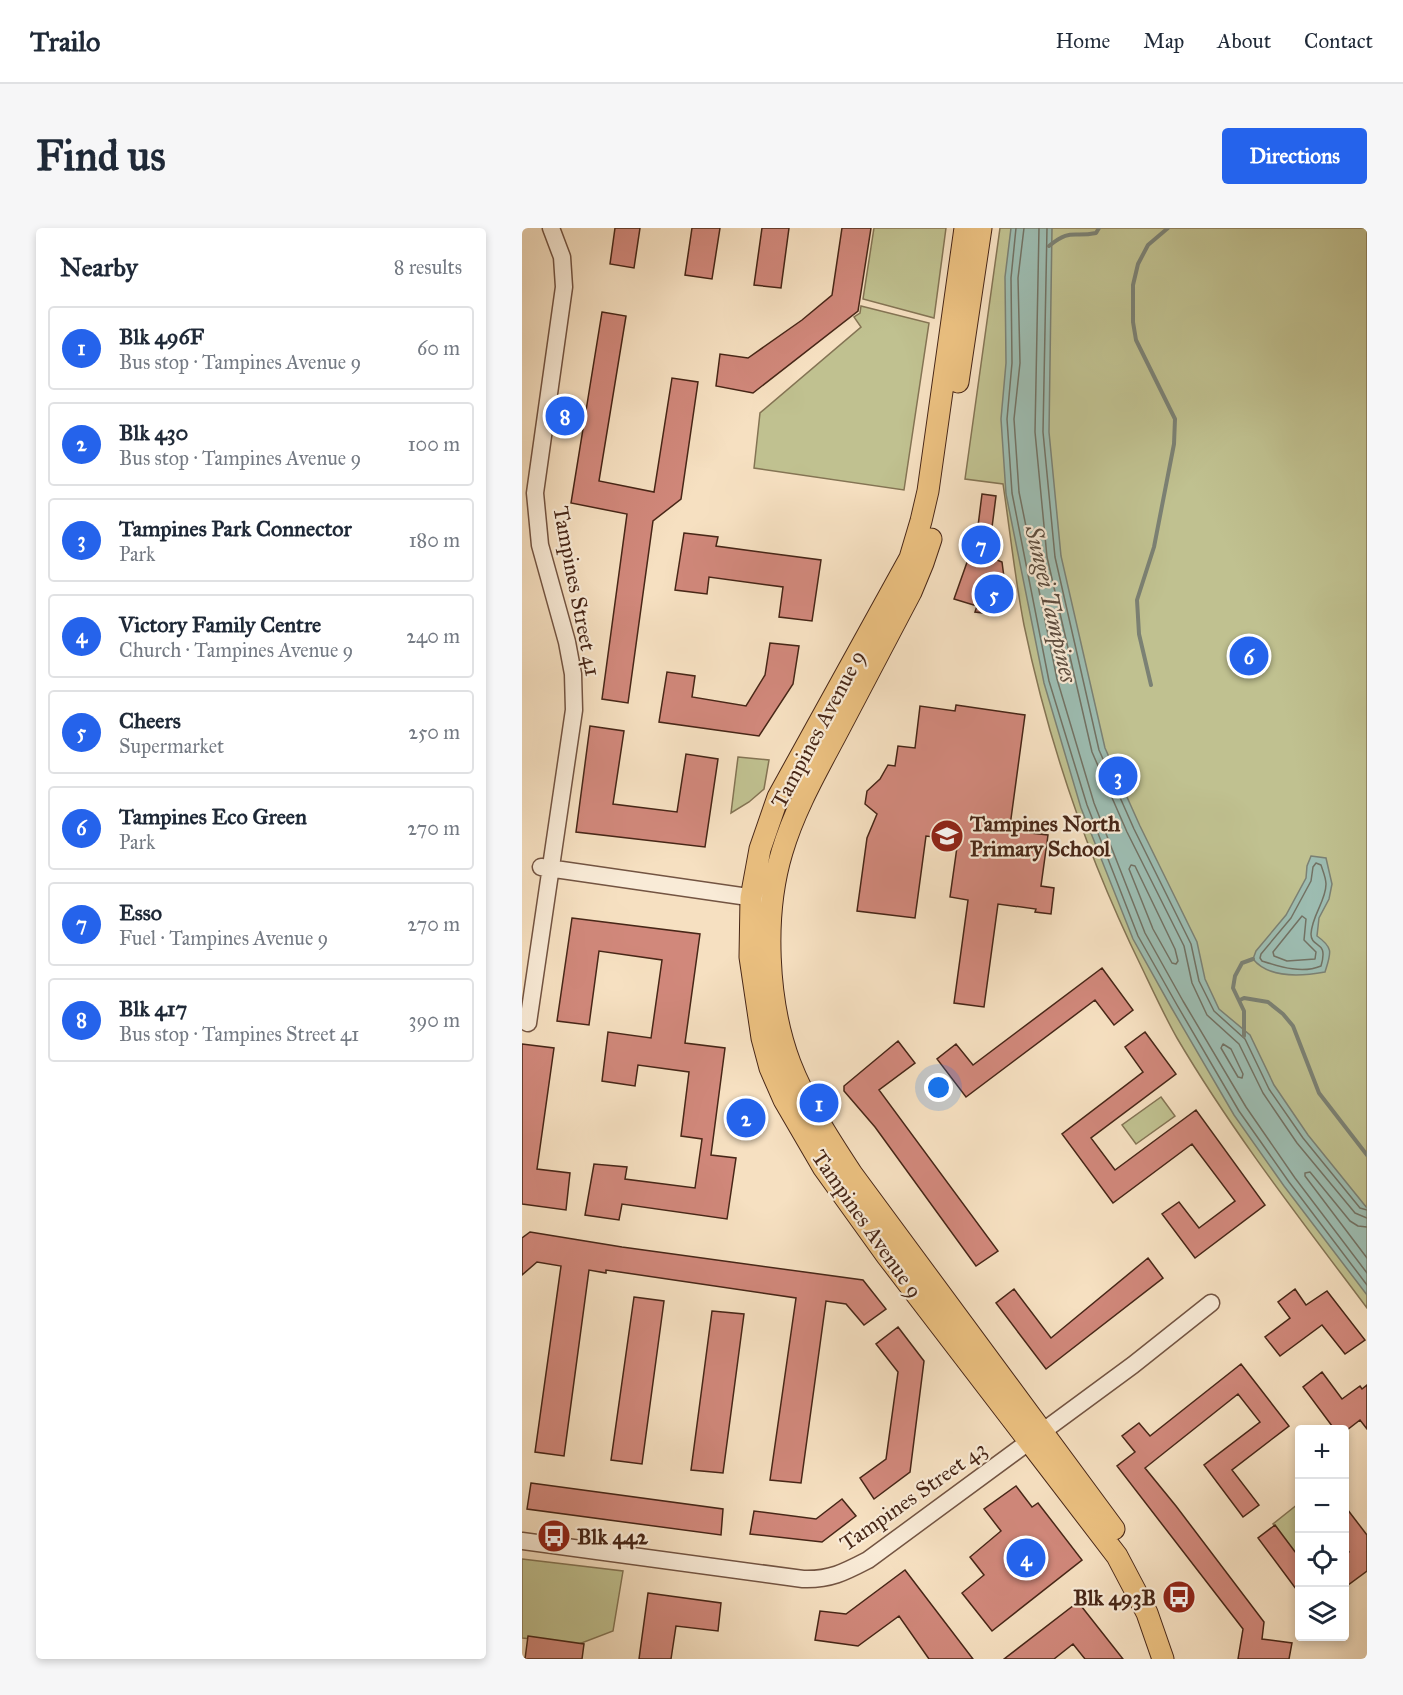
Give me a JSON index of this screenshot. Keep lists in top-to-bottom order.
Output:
{
  "streets": {
    "main road": ["Tampines Avenue 9"],
    "street": ["Tampines Street 41", "Tampines Street 43"]
  },
  "crossings": [
    ["Tampines Avenue 9", "Tampines Street 43"]
  ],
  "water": ["Sungei Tampines"],
  "places": {
    "school or university": ["Tampines North Primary School"],
    "bus stop": ["Blk 442", "Blk 493B"]
  },
  "page": {
    "header": "Trailo",
    "nav": [
      "Home",
      "Map",
      "About",
      "Contact"
    ],
    "buttons": "Directions",
    "title": "Find us",
    "heading": ["Nearby", "8 results"],
    "list": [
      {
        "mark": "1",
        "name": "Blk 496F",
        "note": "Bus stop · Tampines Avenue 9",
        "value": "60 m"
      },
      {
        "mark": "2",
        "name": "Blk 430",
        "note": "Bus stop · Tampines Avenue 9",
        "value": "100 m"
      },
      {
        "mark": "3",
        "name": "Tampines Park Connector",
        "note": "Park",
        "value": "180 m"
      },
      {
        "mark": "4",
        "name": "Victory Family Centre",
        "note": "Church · Tampines Avenue 9",
        "value": "240 m"
      },
      {
        "mark": "5",
        "name": "Cheers",
        "note": "Supermarket",
        "value": "250 m"
      },
      {
        "mark": "6",
        "name": "Tampines Eco Green",
        "note": "Park",
        "value": "270 m"
      },
      {
        "mark": "7",
        "name": "Esso",
        "note": "Fuel · Tampines Avenue 9",
        "value": "270 m"
      },
      {
        "mark": "8",
        "name": "Blk 417",
        "note": "Bus stop · Tampines Street 41",
        "value": "390 m"
      }
    ],
    "pins": [
      "8",
      "7",
      "5",
      "6",
      "3",
      "1",
      "2",
      "4"
    ],
    "map_buttons": ["+", "−"]
  }
}
